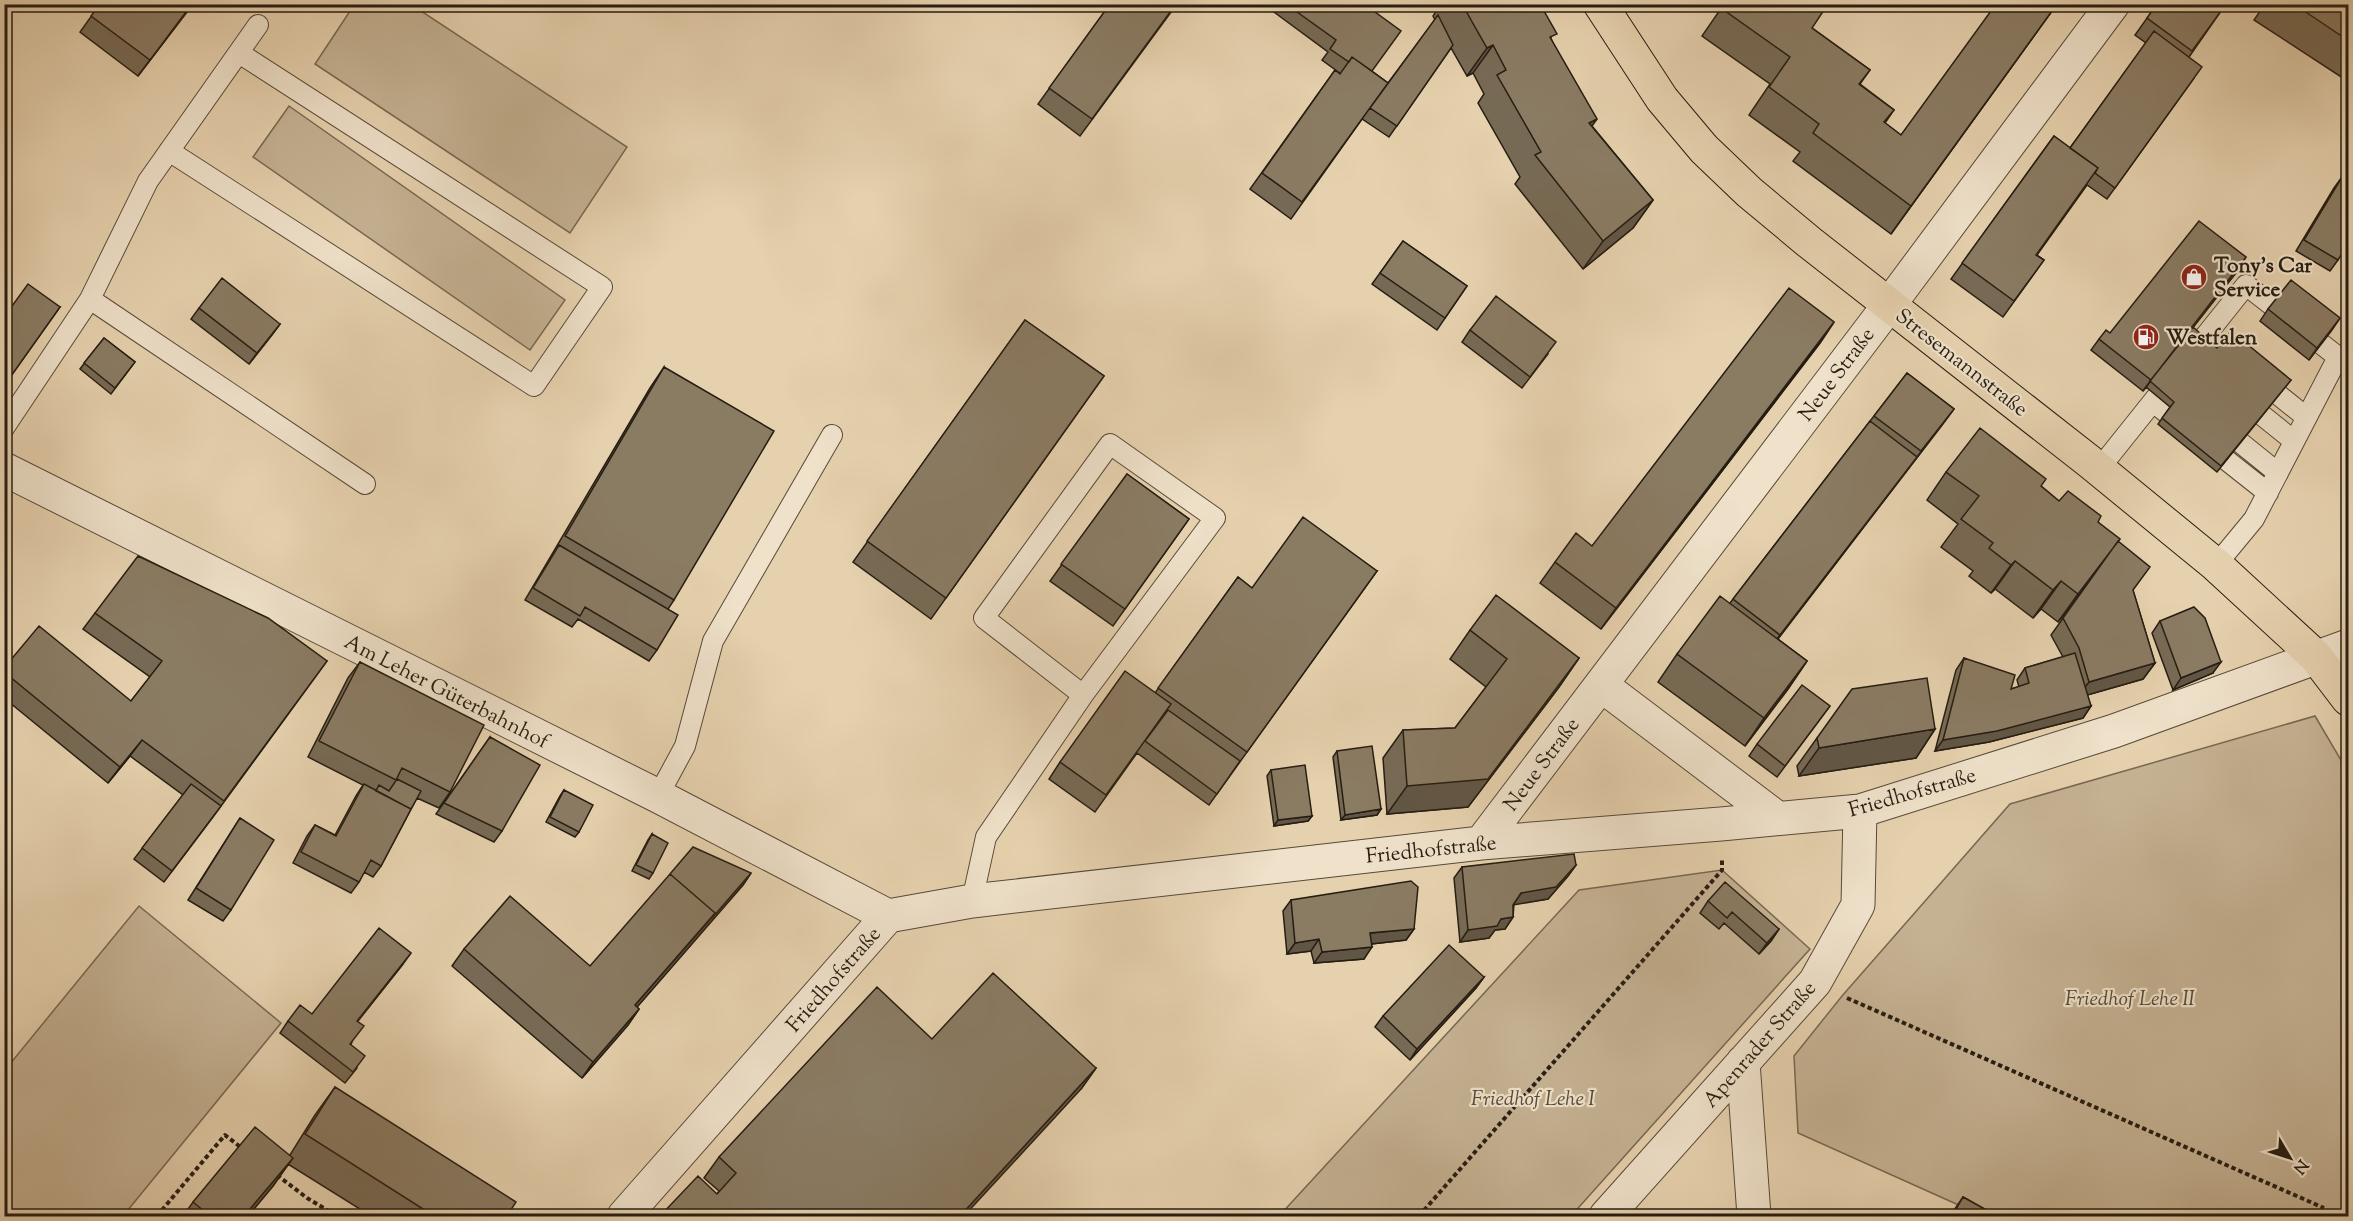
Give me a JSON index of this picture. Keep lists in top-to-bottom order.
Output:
{
  "streets": {
    "main road": ["Stresemannstraße"],
    "street": [
      "Neue Straße",
      "Am Leher Güterbahnhof",
      "Friedhofstraße",
      "Apenrader Straße"
    ]
  },
  "crossings": [
    ["Stresemannstraße", "Neue Straße"],
    ["Stresemannstraße", "Friedhofstraße"],
    ["Neue Straße", "Friedhofstraße"],
    ["Am Leher Güterbahnhof", "Friedhofstraße"],
    ["Friedhofstraße", "Apenrader Straße"]
  ],
  "parks": ["Friedhof Lehe II", "Friedhof Lehe I"],
  "places": {
    "shop": ["Tony's Car Service"],
    "fuel station": ["Westfalen"]
  },
  "north": "bottom right"
}
